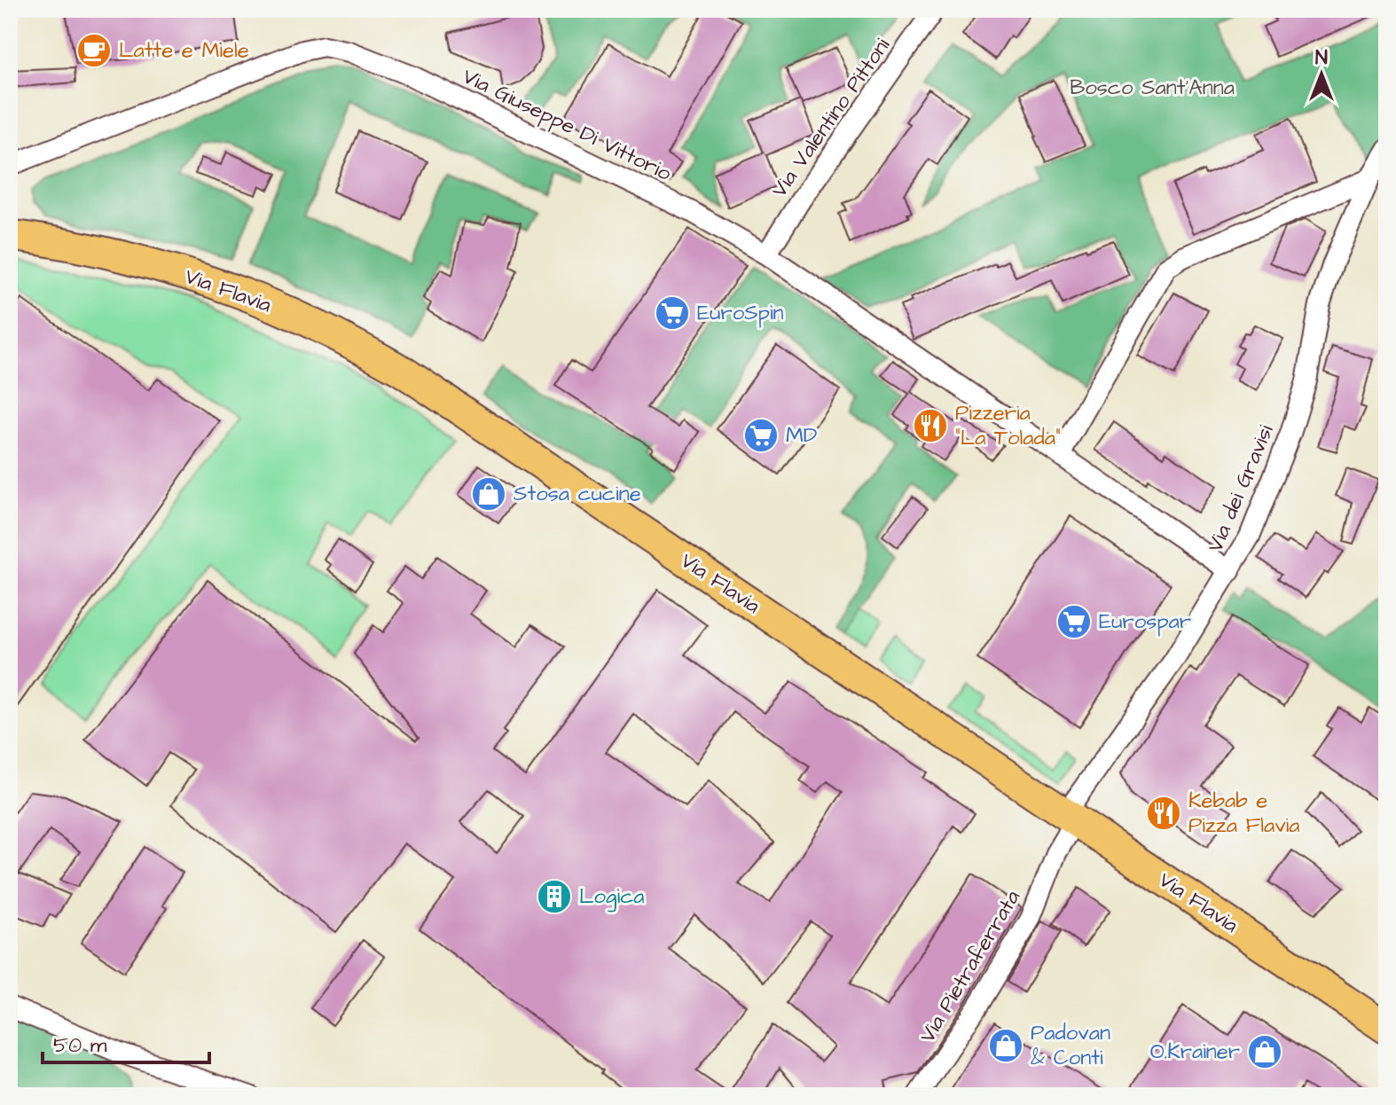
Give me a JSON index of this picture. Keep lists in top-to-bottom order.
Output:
{
  "streets": {
    "main road": ["Via Flavia"],
    "street": [
      "Via Valentino Pittoni",
      "Via Giuseppe Di Vittorio",
      "Via dei Gravisi",
      "Via Pietraferrata"
    ]
  },
  "crossings": [
    ["Via Valentino Pittoni", "Via Giuseppe Di Vittorio"],
    ["Via Giuseppe Di Vittorio", "Via dei Gravisi"],
    ["Via Flavia", "Via dei Gravisi"],
    ["Via Flavia", "Via Pietraferrata"],
    ["Via dei Gravisi", "Via Pietraferrata"]
  ],
  "parks": ["Bosco Sant'Anna"],
  "places": {
    "cafe": ["Latte e Miele"],
    "supermarket": ["EuroSpin", "MD", "Eurospar"],
    "restaurant": ["Pizzeria \"La Tolada\"", "Kebab e Pizza Flavia"],
    "shop": ["Stosa cucine", "Padovan & Conti", "O.Krainer"],
    "building": ["Logica"]
  },
  "scale_bar": "50 m",
  "north": "top"
}
